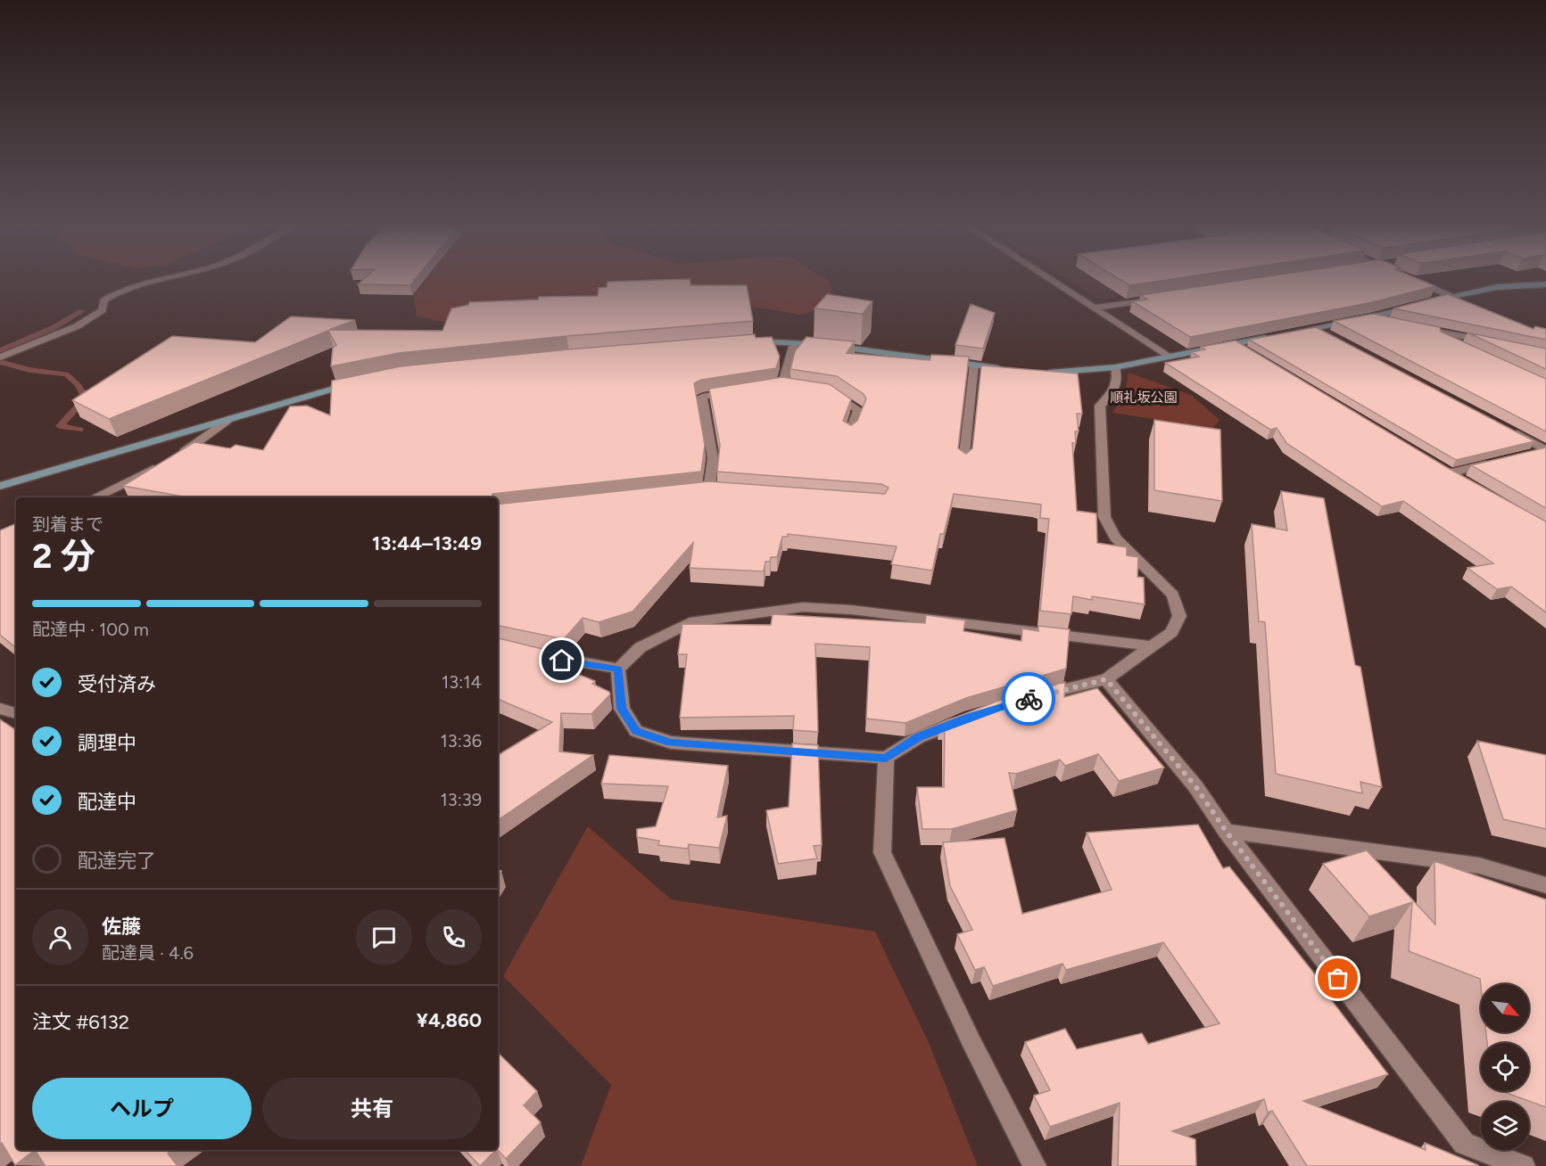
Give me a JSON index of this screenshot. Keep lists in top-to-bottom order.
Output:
{
  "parks": ["順礼坂公園"],
  "north": "bottom right",
  "page": {
    "heading": ["2 分", "到着まで", "13:44–13:49"],
    "panel": [
      "佐藤",
      "配達員 · 4.6",
      "注文 #6132",
      "¥4,860"
    ],
    "bar": "配達中 · 100 m",
    "list": [
      ["受付済み", "13:14"],
      ["調理中", "13:36"],
      ["配達中", "13:39"],
      "配達完了"
    ],
    "buttons": ["ヘルプ", "共有"]
  }
}
